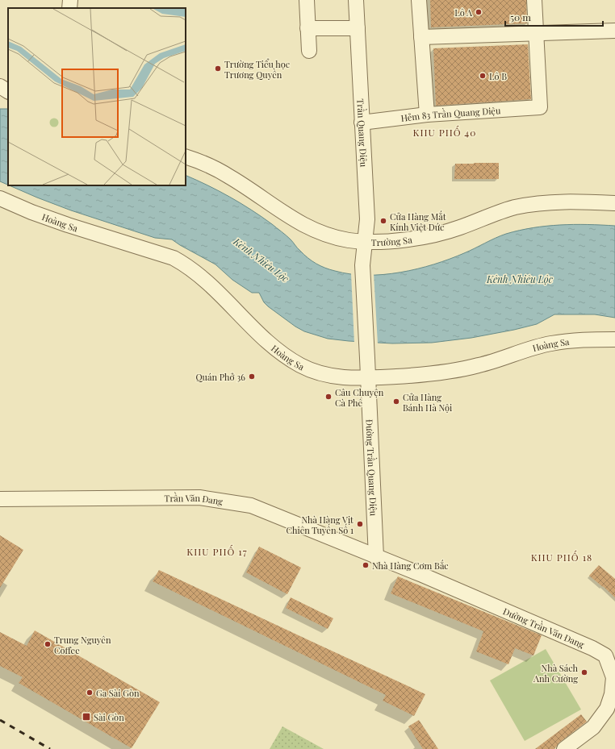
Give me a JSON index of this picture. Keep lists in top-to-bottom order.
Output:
{
  "streets": {
    "street": [
      "Hẻm 83 Trần Quang Diệu",
      "Trần Quang Diệu",
      "Hoàng Sa",
      "Trường Sa",
      "Đường Trần Quang Diệu",
      "Trần Văn Ðang",
      "Đường Trần Văn Đang"
    ]
  },
  "crossings": [
    ["Hẻm 83 Trần Quang Diệu", "Trần Quang Diệu"],
    ["Trần Quang Diệu", "Hoàng Sa"],
    ["Trần Quang Diệu", "Trường Sa"],
    ["Trần Quang Diệu", "Đường Trần Quang Diệu"],
    ["Hoàng Sa", "Đường Trần Quang Diệu"],
    ["Đường Trần Quang Diệu", "Trần Văn Ðang"],
    ["Đường Trần Quang Diệu", "Đường Trần Văn Đang"],
    ["Trần Văn Ðang", "Đường Trần Văn Đang"]
  ],
  "districts": ["KHU PHỐ 40", "KHU PHỐ 17", "KHU PHỐ 18"],
  "water": ["Kênh Nhiêu Lộc"],
  "places": {
    "other": [
      "Lô A",
      "Trường Tiểu học Trương Quyền",
      "Lô B",
      "Cửa Hàng Mắt Kính Việt Đức",
      "Quán Phở 36",
      "Câu Chuyện Cà Phê",
      "Cửa Hàng Bánh Hà Nội",
      "Nhà Hàng Vịt Chiên Tuyến Số 1",
      "Nhà Hàng Cơm Bắc",
      "Trung Nguyên Coffee",
      "Nhà Sách Anh Cường",
      "Ga Sài Gòn"
    ],
    "transit": ["Sài Gòn"]
  },
  "scale_bar": "50 m"
}
